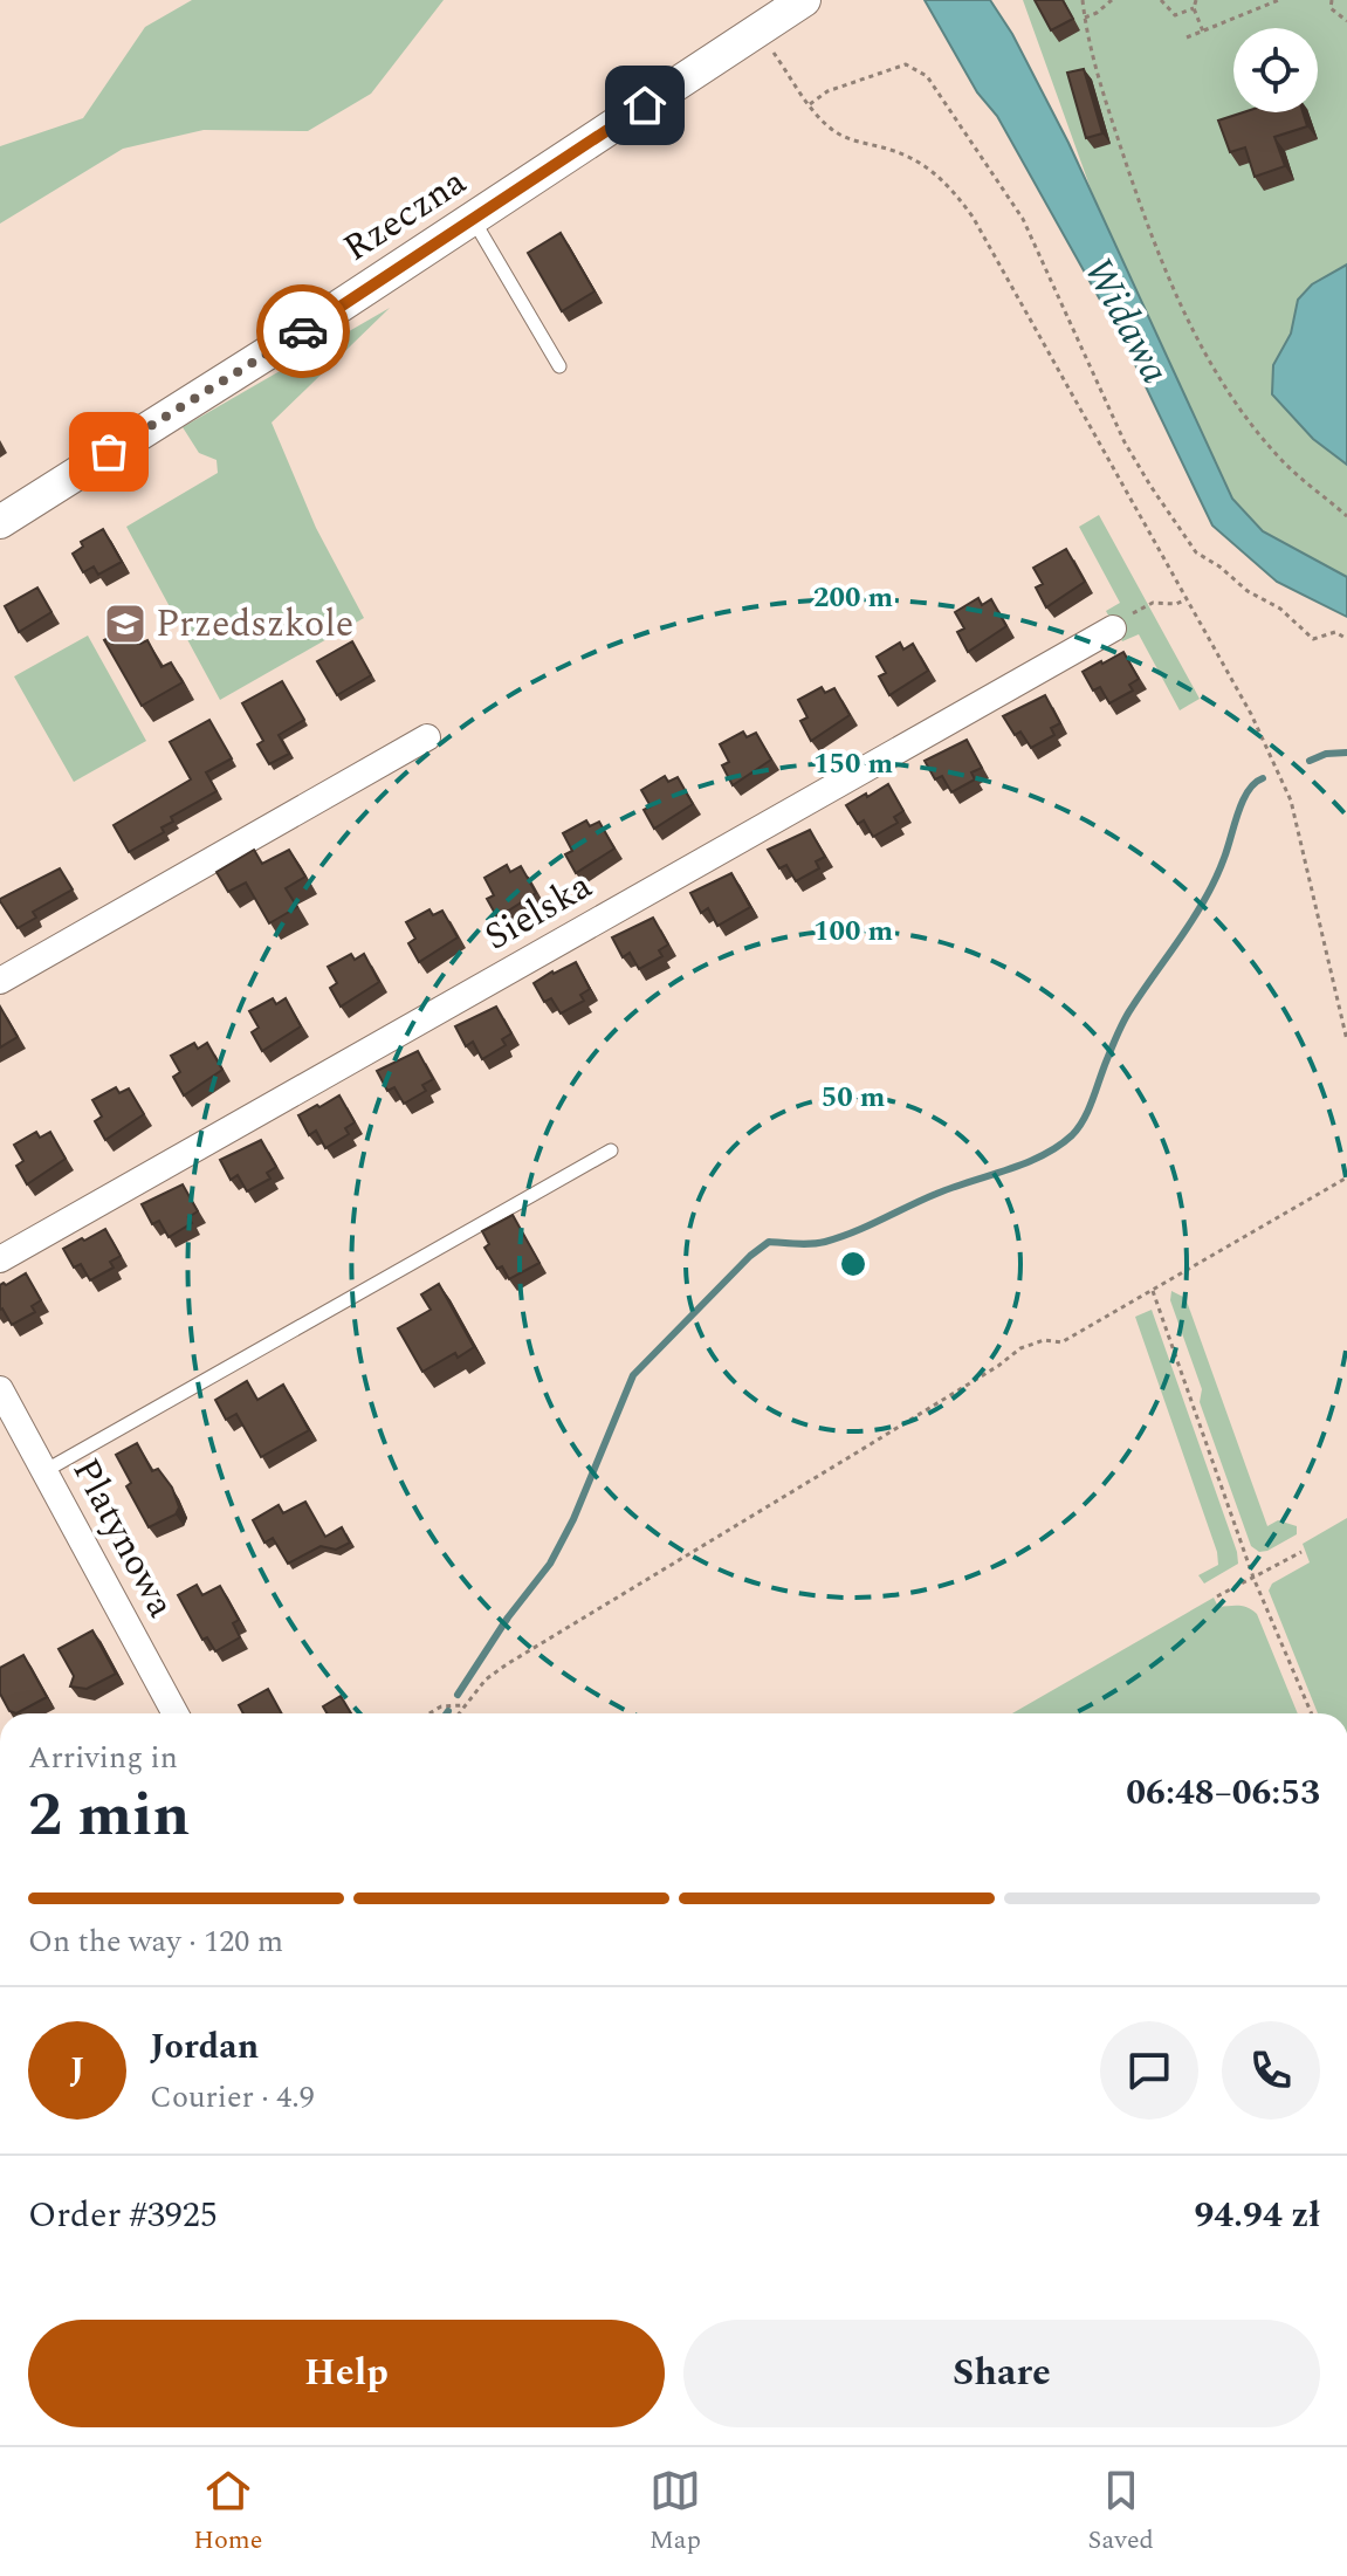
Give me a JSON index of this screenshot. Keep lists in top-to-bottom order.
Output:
{
  "streets": {
    "street": ["Rzeczna", "Sielska", "Platynowa"]
  },
  "water": ["Widawa"],
  "places": {
    "school or university": ["Przedszkole"]
  },
  "page": {
    "heading": ["2 min", "Arriving in", "06:48–06:53"],
    "panel": [
      "Jordan",
      "Courier · 4.9",
      "Order #3925",
      "94.94 zł"
    ],
    "bar": "On the way · 120 m",
    "round": "J",
    "buttons": ["Help", "Share"],
    "tabs": ["Home", "Map", "Saved"]
  },
  "rings": [
    "200 m",
    "150 m",
    "100 m",
    "50 m"
  ]
}
